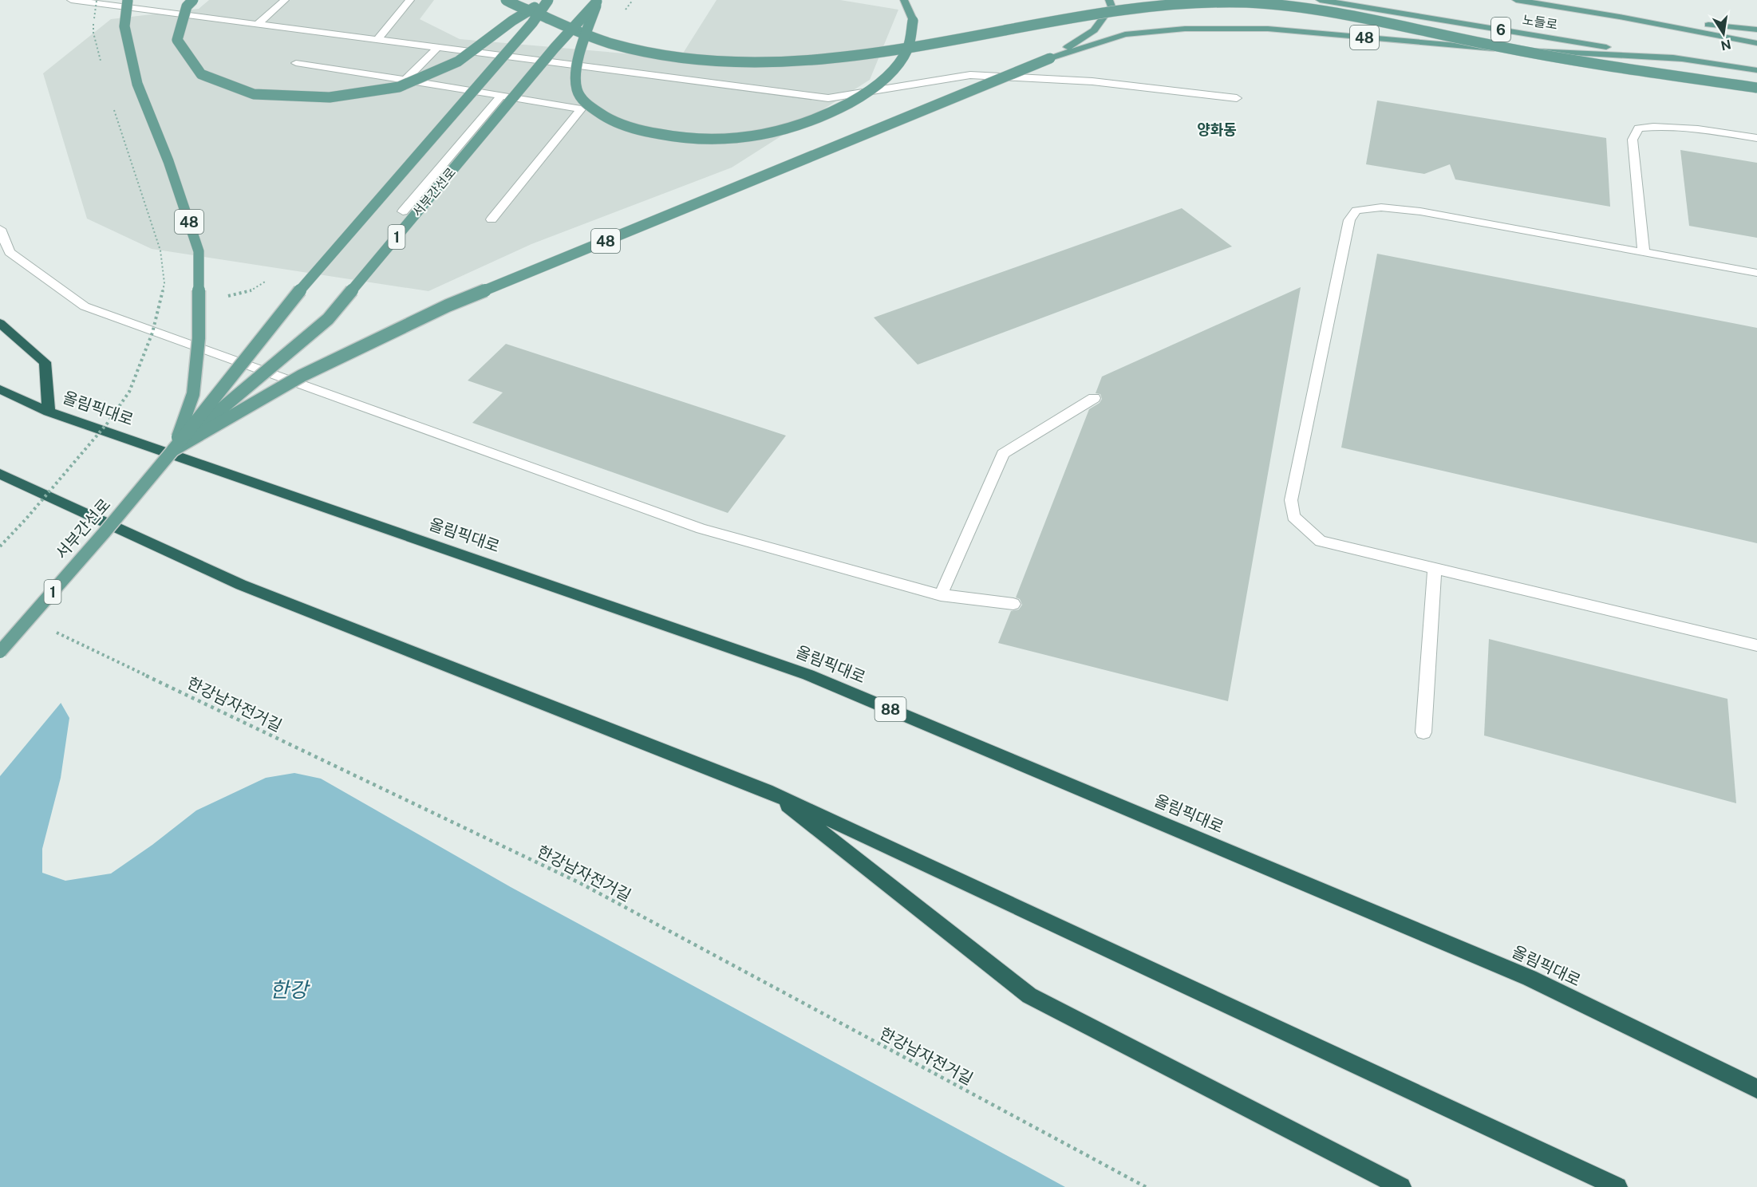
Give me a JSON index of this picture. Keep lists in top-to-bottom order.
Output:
{
  "streets": {
    "highway": ["올림픽대로", "88"],
    "main road": [
      "노들로",
      "6",
      "48",
      "서부간선로",
      "1"
    ],
    "path": ["한강남자전거길"]
  },
  "crossings": [
    ["노들로", "48"],
    ["48", "서부간선로"]
  ],
  "districts": ["양화동"],
  "water": ["한강"],
  "north": "bottom"
}
